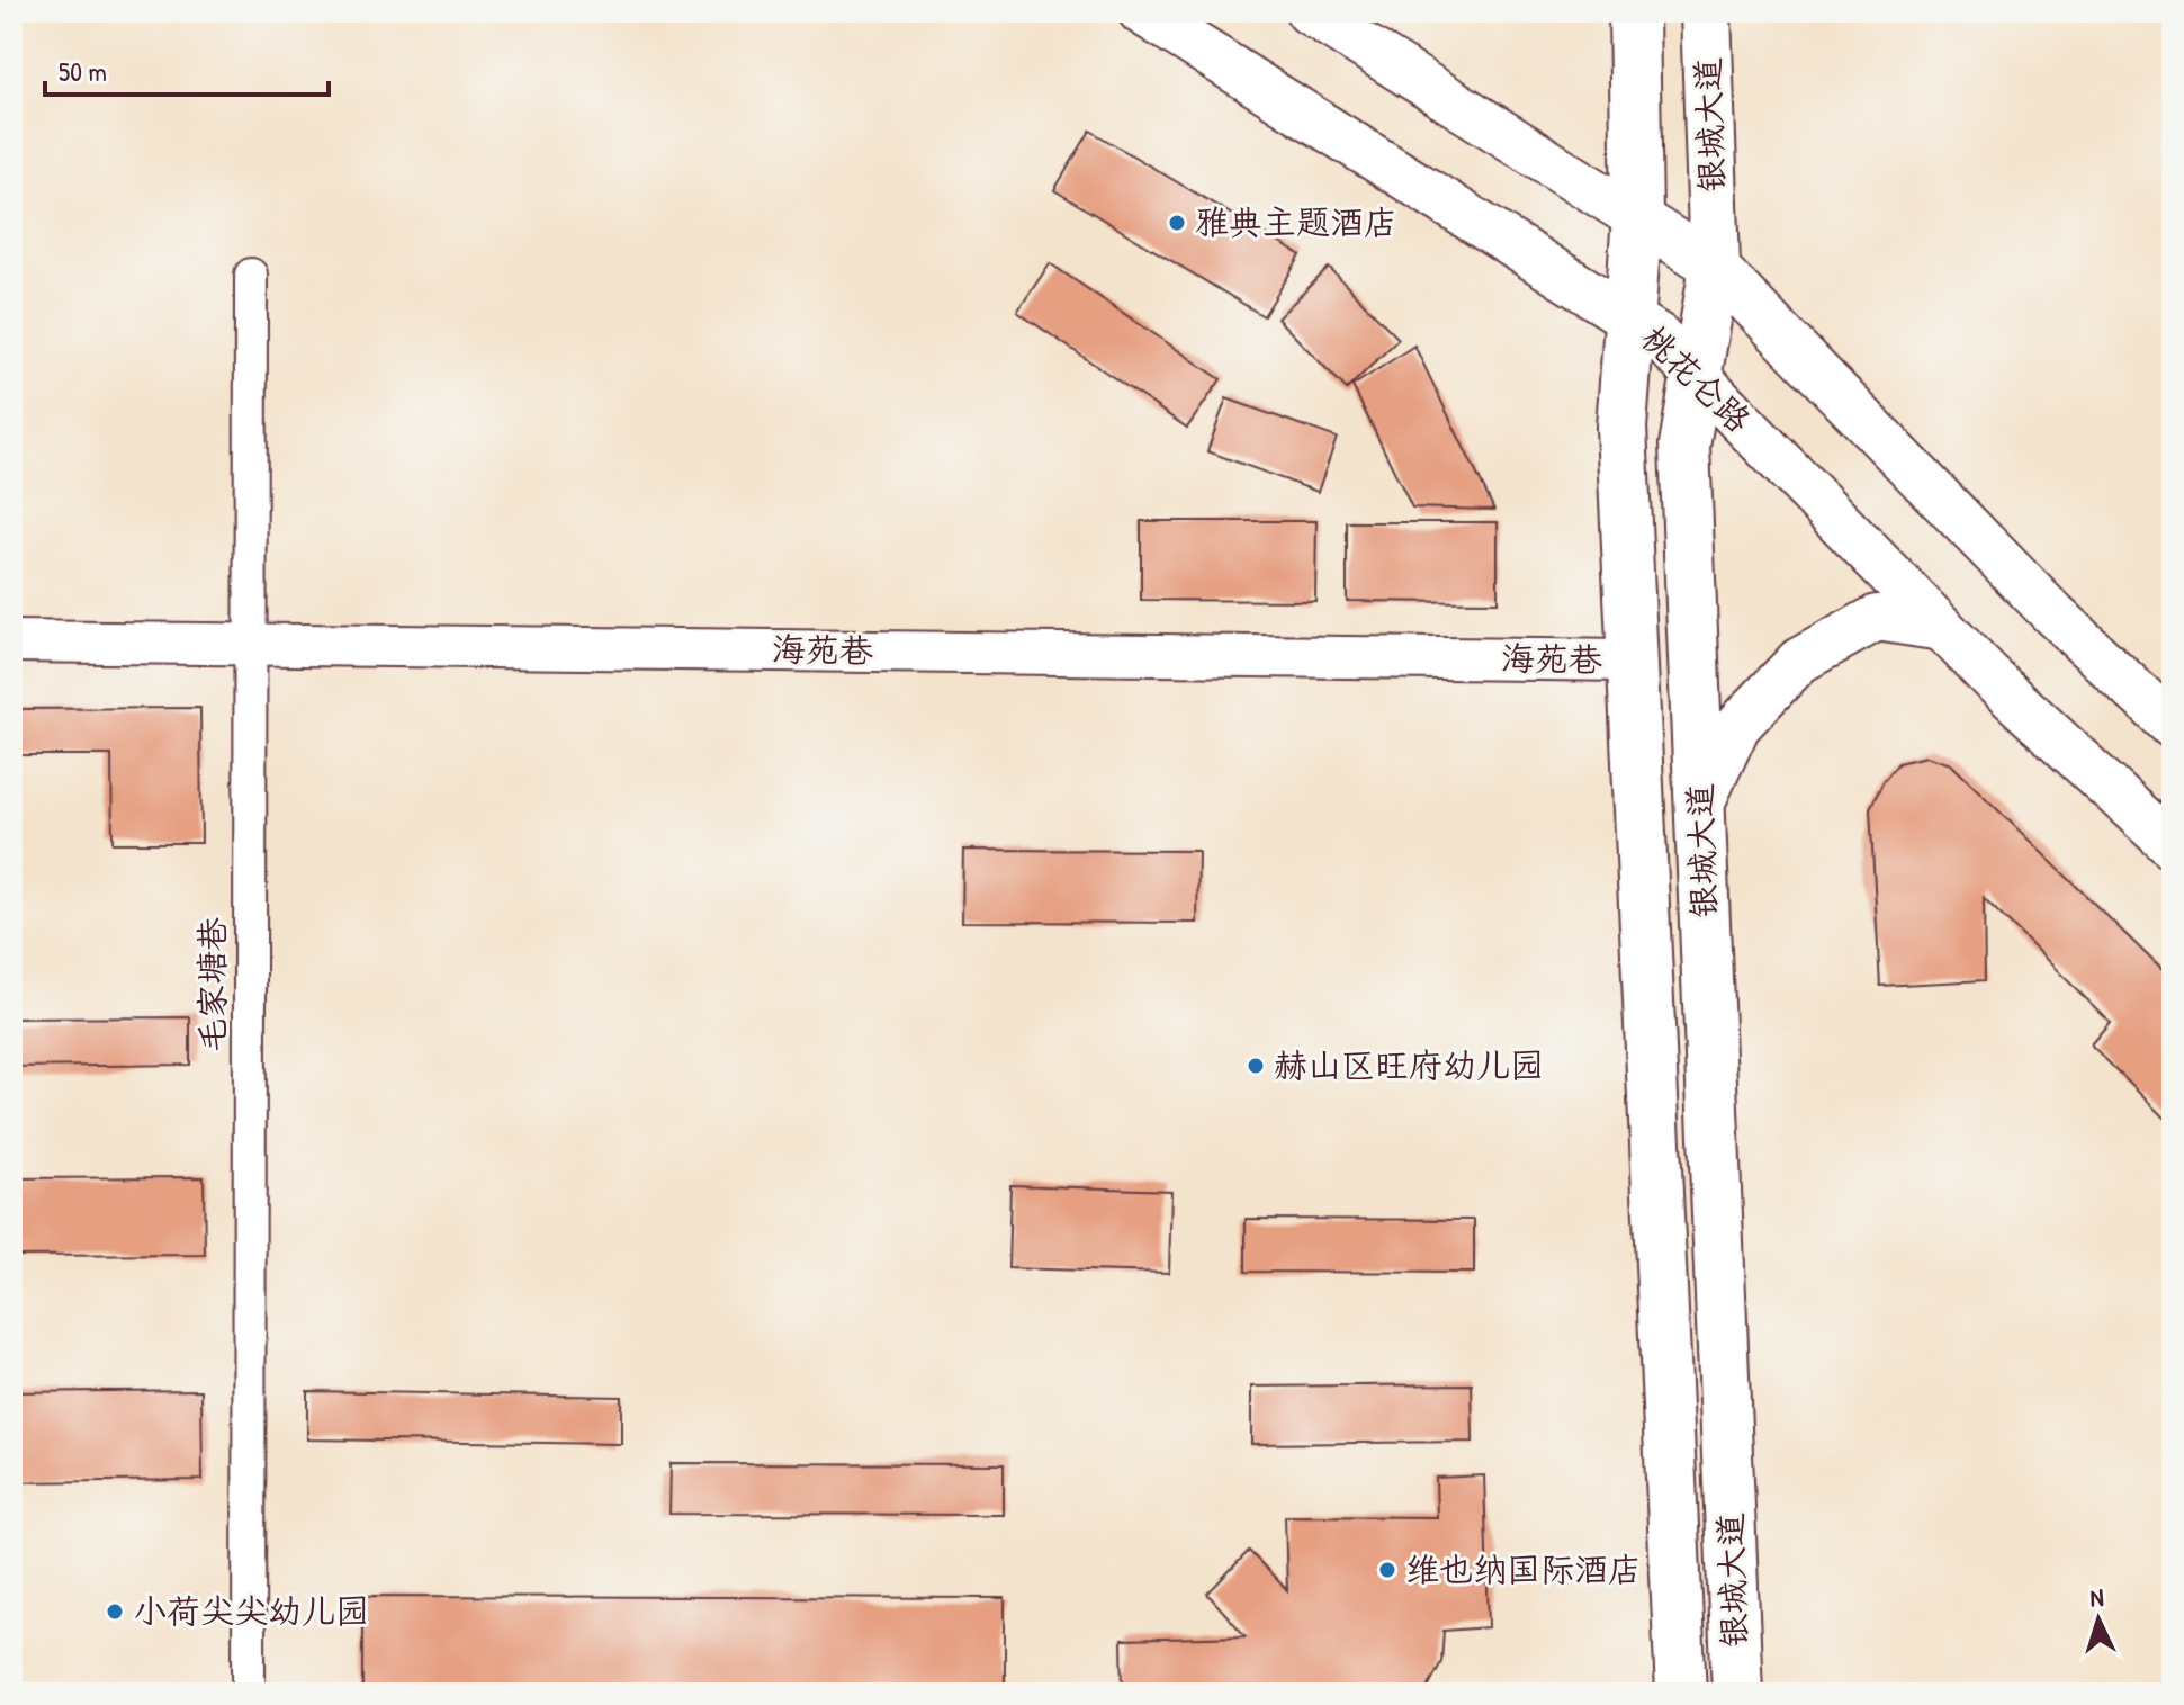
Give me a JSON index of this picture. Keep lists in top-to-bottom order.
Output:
{
  "streets": {
    "main road": ["银城大道", "桃花仑路"],
    "street": ["海苑巷", "毛家塘巷"]
  },
  "crossings": [
    ["银城大道", "桃花仑路"],
    ["银城大道", "海苑巷"],
    ["海苑巷", "毛家塘巷"]
  ],
  "places": [
    "雅典主题酒店",
    "赫山区旺府幼儿园",
    "维也纳国际酒店",
    "小荷尖尖幼儿园"
  ],
  "scale_bar": "50 m",
  "north": "top"
}
